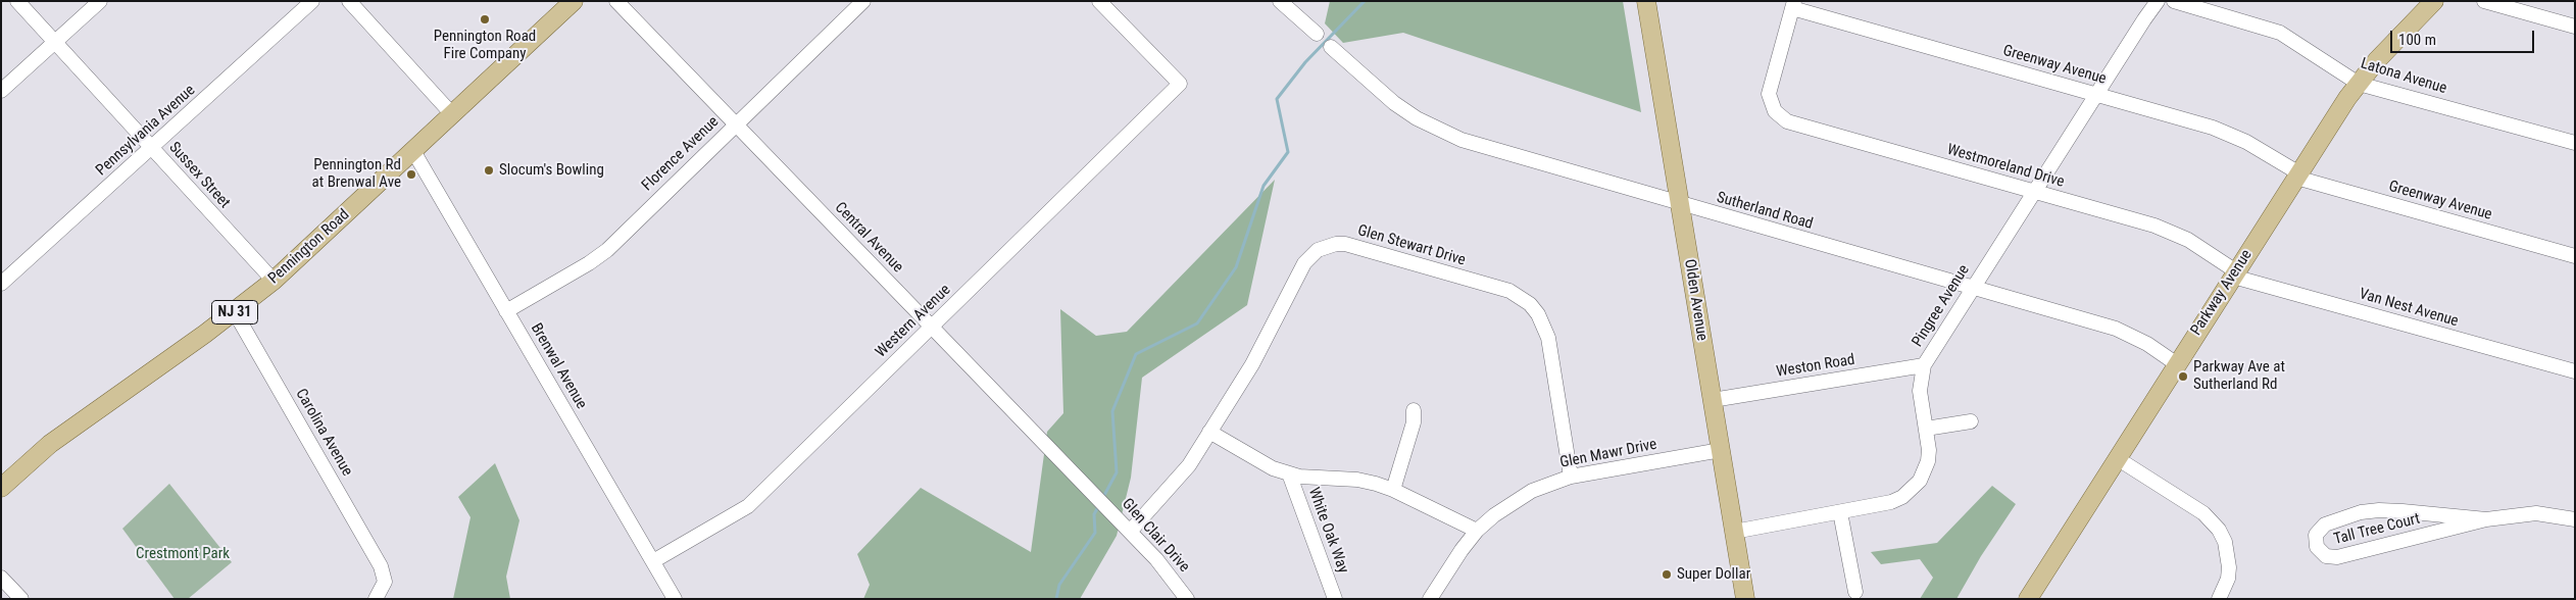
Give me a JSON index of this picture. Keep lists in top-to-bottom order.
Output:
{
  "streets": {
    "main road": [
      "Pennington Road",
      "Parkway Avenue",
      "Olden Avenue",
      "NJ 31"
    ],
    "street": [
      "Greenway Avenue",
      "Latona Avenue",
      "Pennsylvania Avenue",
      "Florence Avenue",
      "Westmoreland Drive",
      "Sussex Street",
      "Sutherland Road",
      "Central Avenue",
      "Glen Stewart Drive",
      "Pingree Avenue",
      "Van Nest Avenue",
      "Western Avenue",
      "Brenwal Avenue",
      "Weston Road",
      "Carolina Avenue",
      "Glen Mawr Drive",
      "Tall Tree Court",
      "White Oak Way",
      "Glen Clair Drive"
    ]
  },
  "crossings": [
    ["Greenway Avenue", "Westmoreland Drive"],
    ["Greenway Avenue", "Parkway Avenue"],
    ["Greenway Avenue", "Pingree Avenue"],
    ["Latona Avenue", "Parkway Avenue"],
    ["Pennsylvania Avenue", "Sussex Street"],
    ["Florence Avenue", "Central Avenue"],
    ["Florence Avenue", "Brenwal Avenue"],
    ["Westmoreland Drive", "Parkway Avenue"],
    ["Westmoreland Drive", "Pingree Avenue"],
    ["Westmoreland Drive", "Van Nest Avenue"],
    ["Sussex Street", "Pennington Road"],
    ["Sutherland Road", "Parkway Avenue"],
    ["Sutherland Road", "Olden Avenue"],
    ["Sutherland Road", "Pingree Avenue"],
    ["Central Avenue", "Western Avenue"],
    ["Central Avenue", "Glen Clair Drive"],
    ["Glen Stewart Drive", "Glen Mawr Drive"],
    ["Glen Stewart Drive", "Glen Clair Drive"],
    ["Pennington Road", "Brenwal Avenue"],
    ["Pennington Road", "Carolina Avenue"],
    ["Parkway Avenue", "Van Nest Avenue"],
    ["Olden Avenue", "Pingree Avenue"],
    ["Olden Avenue", "Weston Road"],
    ["Olden Avenue", "Glen Mawr Drive"],
    ["Pingree Avenue", "Weston Road"],
    ["Western Avenue", "Brenwal Avenue"]
  ],
  "parks": ["Crestmont Park"],
  "places": [
    "Pennington Road Fire Company",
    "Slocum's Bowling",
    "Pennington Rd at Brenwal Ave",
    "Parkway Ave at Sutherland Rd",
    "Super Dollar"
  ],
  "scale_bar": "100 m"
}
